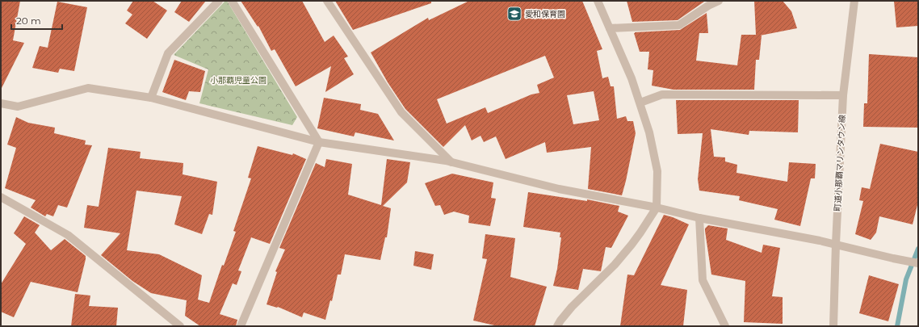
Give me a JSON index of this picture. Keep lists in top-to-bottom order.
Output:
{
  "streets": {
    "street": ["町道小那覇マリンタウン線"]
  },
  "parks": ["小那覇児童公園"],
  "places": {
    "school or university": ["愛和保育園"]
  },
  "scale_bar": "20 m"
}
